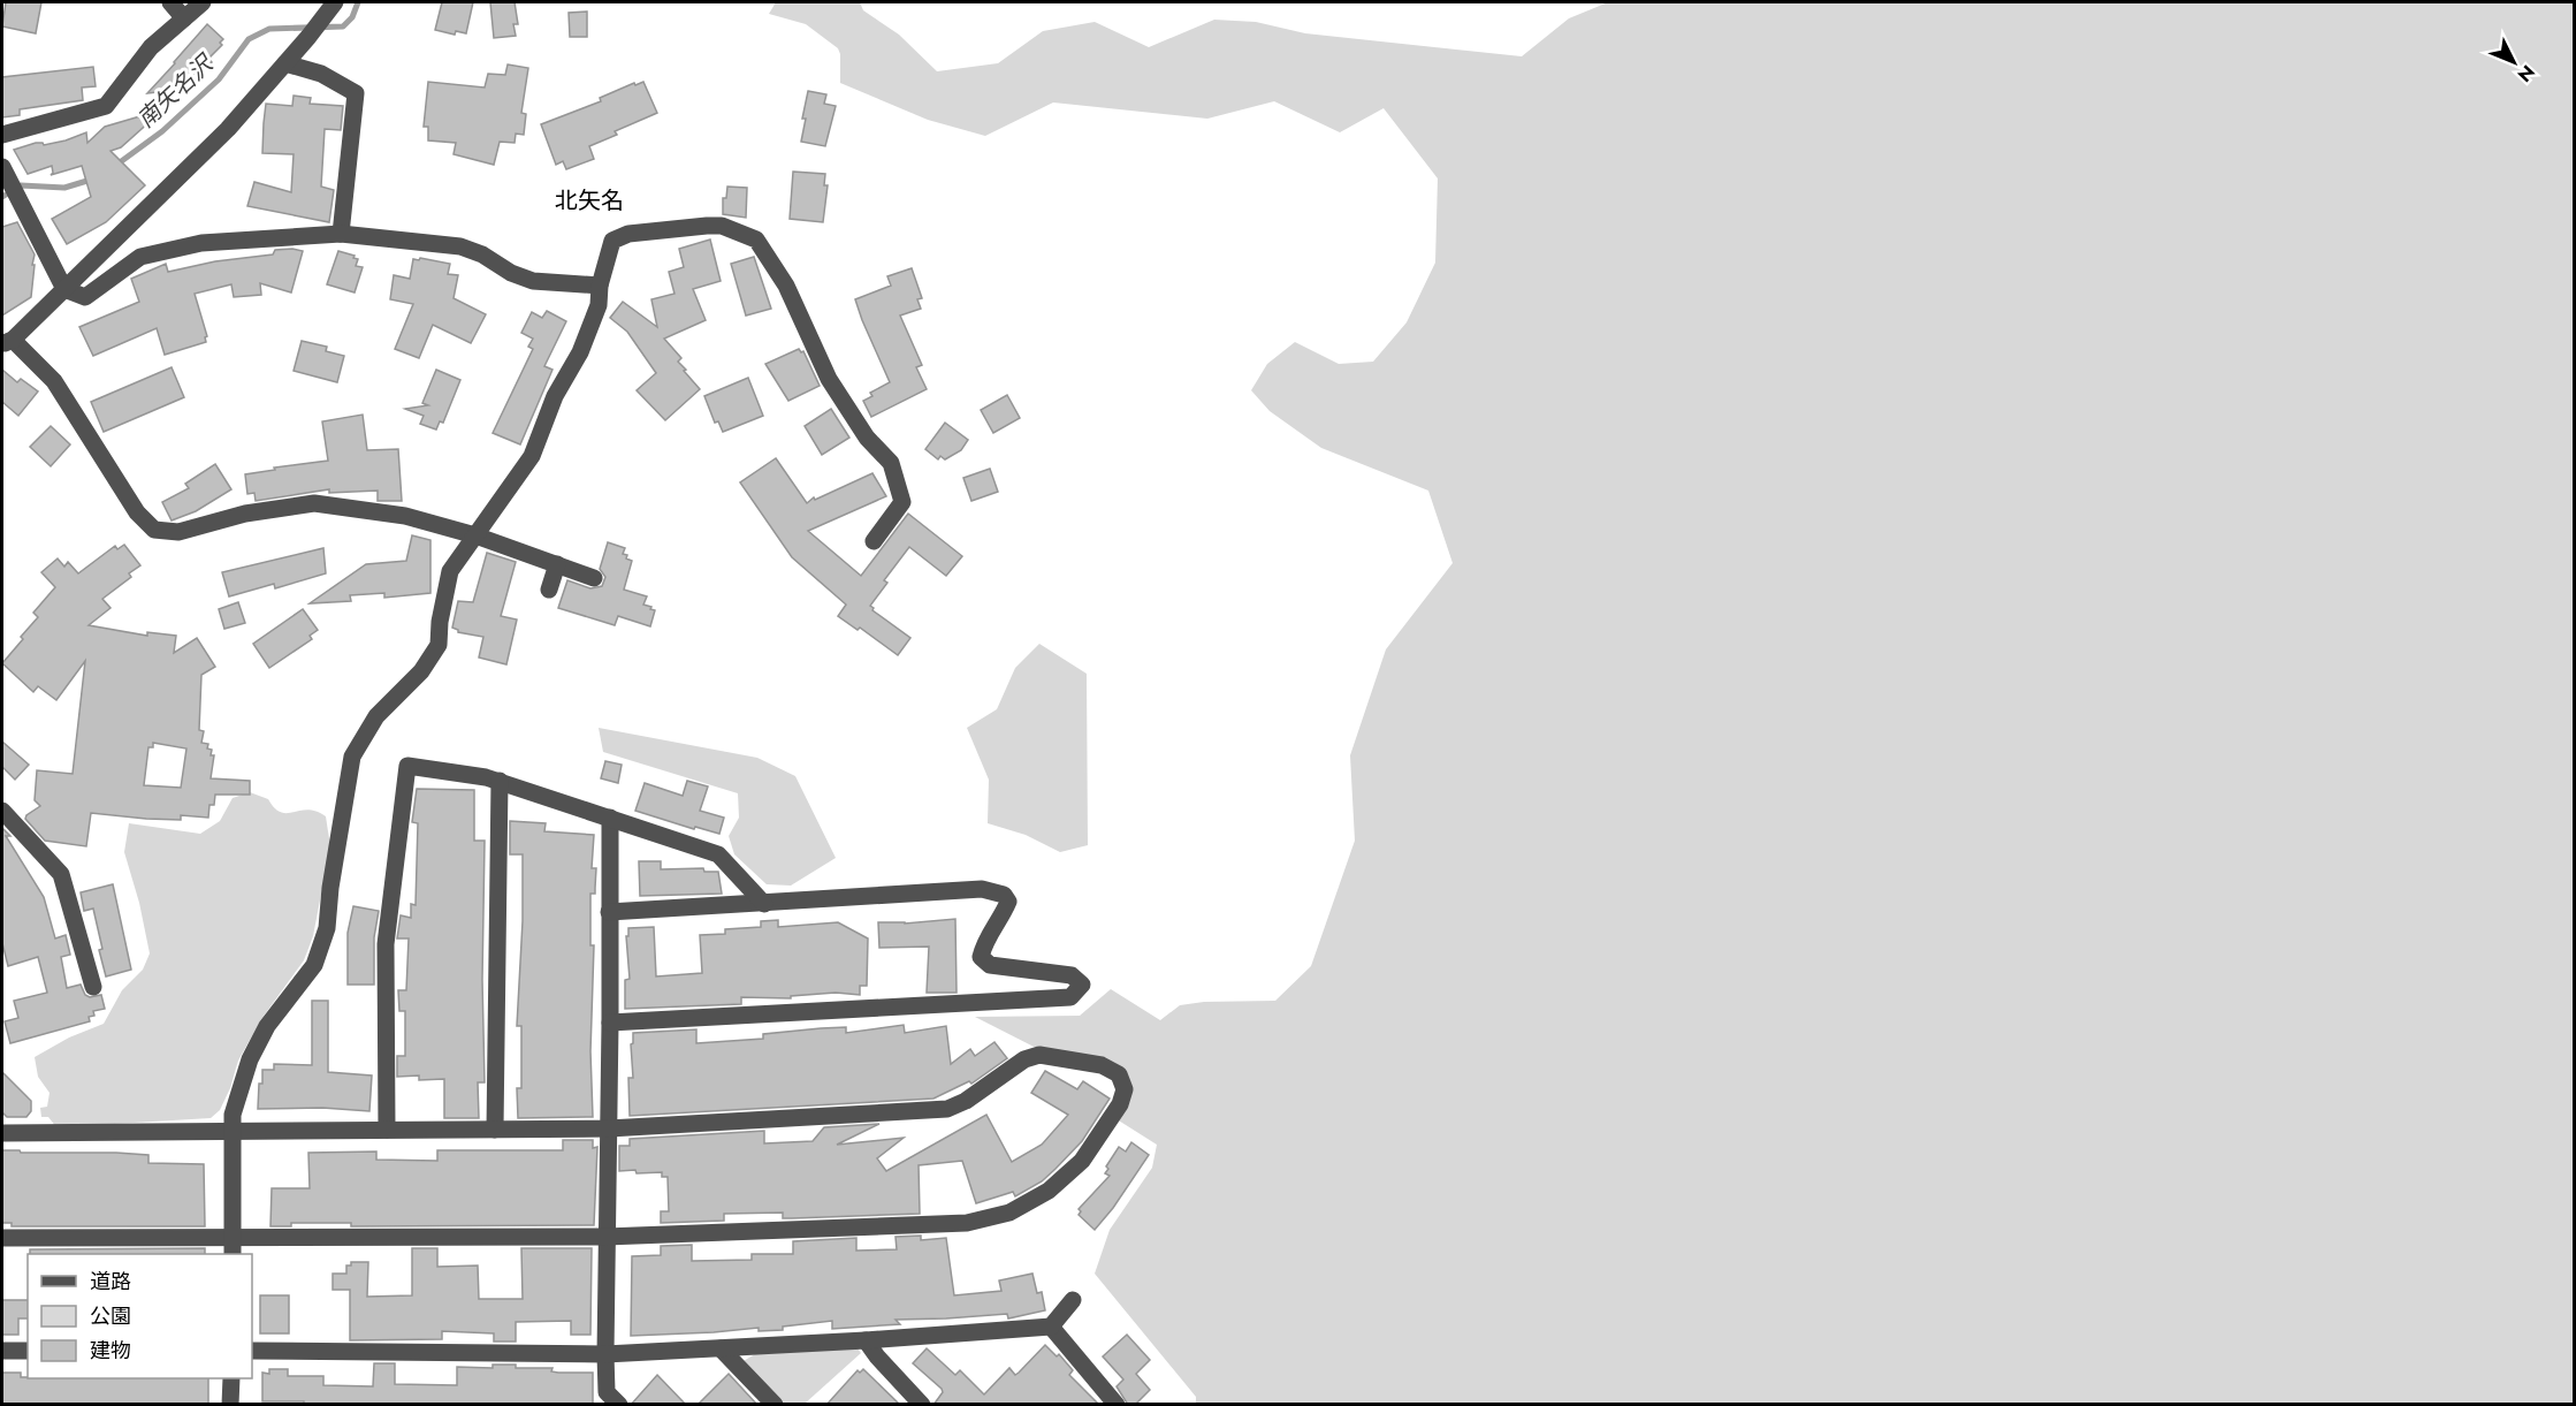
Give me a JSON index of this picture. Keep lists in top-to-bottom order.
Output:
{
  "districts": ["北矢名"],
  "water": ["南矢名沢"],
  "legend": ["道路", "公園", "建物"],
  "north": "bottom right"
}
